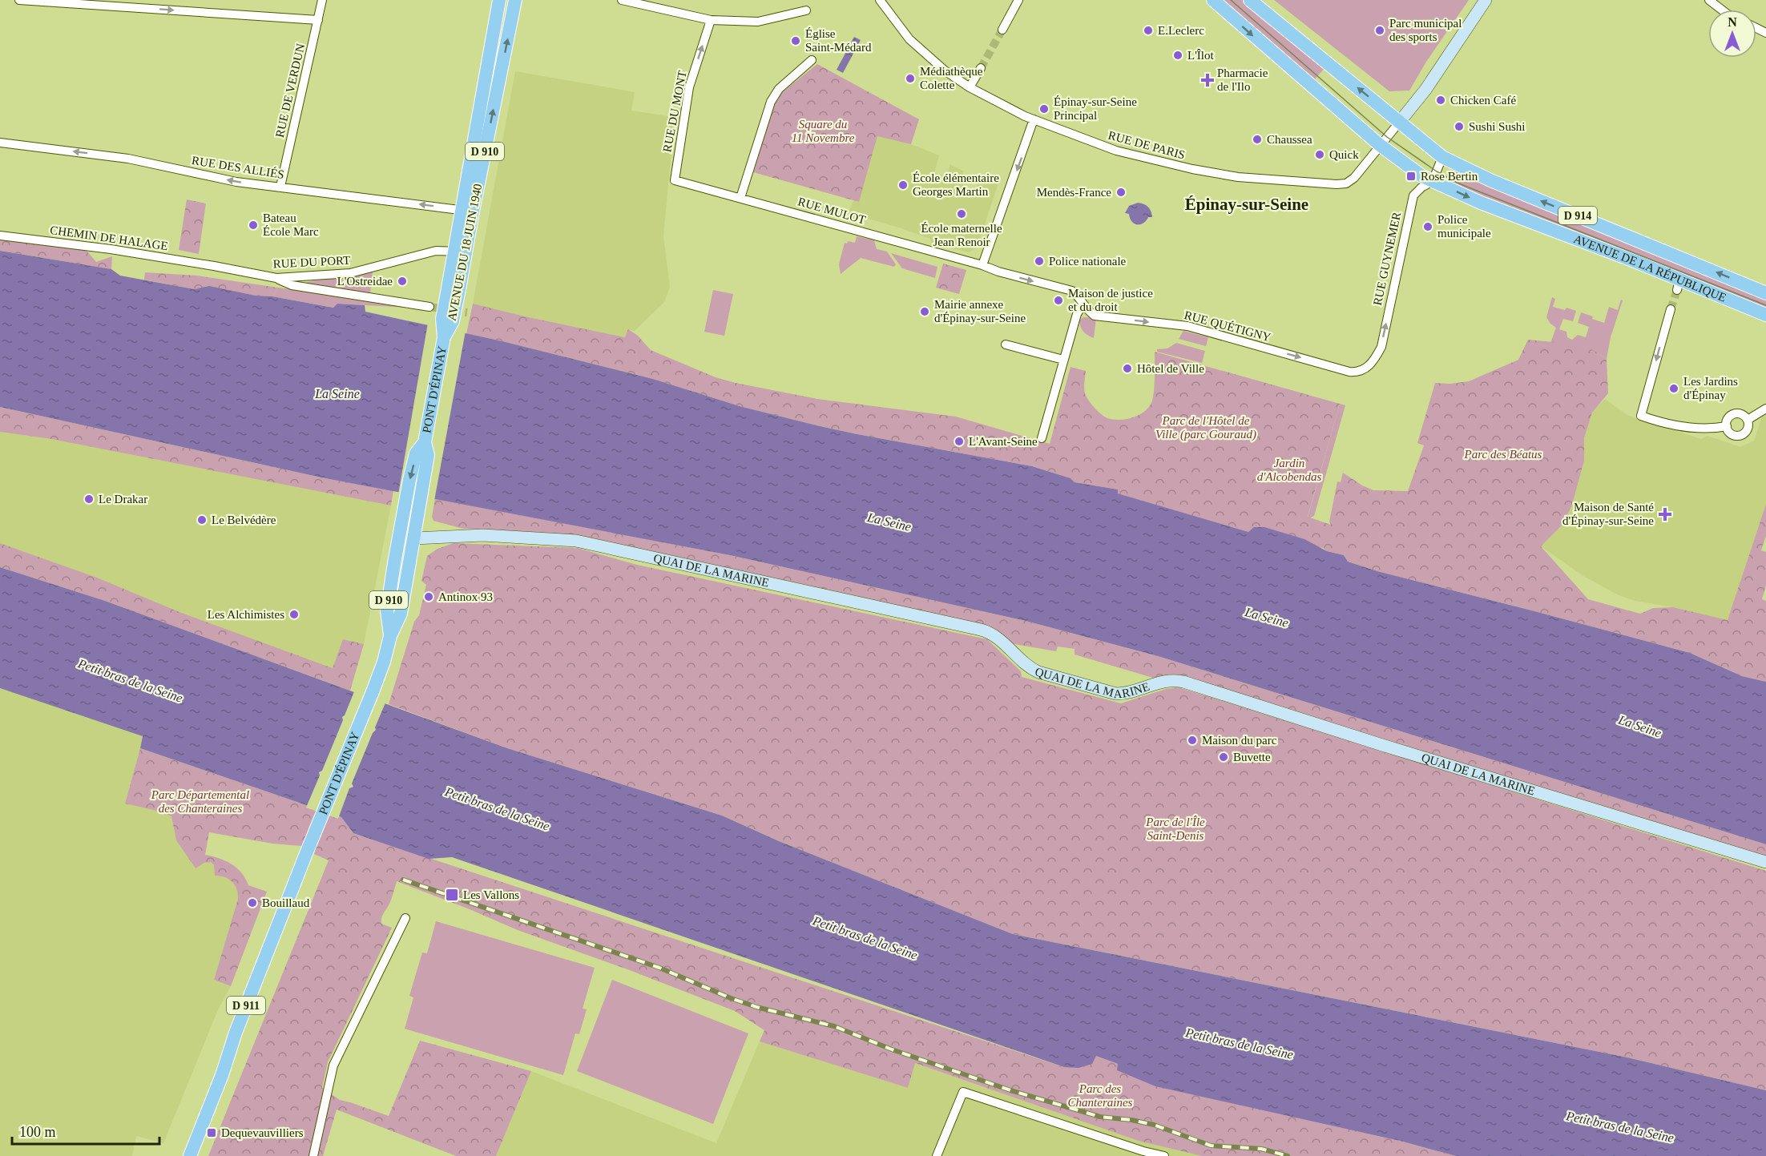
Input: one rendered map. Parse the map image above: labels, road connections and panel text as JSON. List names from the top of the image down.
{
  "streets": {
    "main road": [
      "D 910",
      "D 914",
      "AVENUE DU 18 JUIN 1940",
      "AVENUE DE LA RÉPUBLIQUE",
      "PONT D'ÉPINAY",
      "D 911"
    ],
    "street": [
      "RUE DE VERDUN",
      "RUE DU MONT",
      "RUE DE PARIS",
      "RUE DES ALLIÉS",
      "RUE MULOT",
      "CHEMIN DE HALAGE",
      "RUE GUYNEMER",
      "RUE DU PORT",
      "RUE QUÉTIGNY",
      "QUAI DE LA MARINE"
    ]
  },
  "crossings": [
    ["RUE DE VERDUN", "RUE DES ALLIÉS"],
    ["RUE DU MONT", "RUE MULOT"],
    ["RUE DE PARIS", "D 914"],
    ["RUE DE PARIS", "AVENUE DE LA RÉPUBLIQUE"],
    ["D 910", "PONT D'ÉPINAY"],
    ["D 910", "QUAI DE LA MARINE"],
    ["RUE DES ALLIÉS", "AVENUE DU 18 JUIN 1940"],
    ["RUE MULOT", "RUE QUÉTIGNY"],
    ["D 914", "AVENUE DE LA RÉPUBLIQUE"],
    ["CHEMIN DE HALAGE", "RUE DU PORT"],
    ["AVENUE DU 18 JUIN 1940", "RUE DU PORT"],
    ["AVENUE DU 18 JUIN 1940", "PONT D'ÉPINAY"],
    ["RUE GUYNEMER", "AVENUE DE LA RÉPUBLIQUE"],
    ["RUE GUYNEMER", "RUE QUÉTIGNY"],
    ["PONT D'ÉPINAY", "QUAI DE LA MARINE"]
  ],
  "one_way": ["RUE DES ALLIÉS", "RUE GUYNEMER", "RUE QUÉTIGNY"],
  "districts": ["Épinay-sur-Seine"],
  "water": ["La Seine", "Petit bras de la Seine"],
  "parks": [
    "Square du 11 Novembre",
    "Parc de l'Hôtel de Ville (parc Gouraud)",
    "Parc des Béatus",
    "Jardin d'Alcobendas",
    "Parc Départemental des Chanteraines",
    "Parc de l'Île Saint-Denis",
    "Parc des Chanteraines"
  ],
  "places": {
    "other": [
      "E.Leclerc",
      "Parc municipal des sports",
      "Église Saint-Médard",
      "L'Îlot",
      "Médiathèque Colette",
      "Chicken Café",
      "Épinay-sur-Seine Principal",
      "Sushi Sushi",
      "Chaussea",
      "Quick",
      "École élémentaire Georges Martin",
      "Mendès-France",
      "École maternelle Jean Renoir",
      "Bateau École Marc",
      "Police municipale",
      "Police nationale",
      "L'Ostreidae",
      "Maison de justice et du droit",
      "Mairie annexe d'Épinay-sur-Seine",
      "Hôtel de Ville",
      "Les Jardins d'Épinay",
      "L'Avant-Seine",
      "Le Drakar",
      "Le Belvédère",
      "Antinox 93",
      "Les Alchimistes",
      "Maison du parc",
      "Buvette",
      "Bouillaud"
    ],
    "health": ["Pharmacie de l'Ilo", "Maison de Santé d'Épinay-sur-Seine"],
    "transit": ["Rose Bertin", "Les Vallons", "Dequevauvilliers"]
  },
  "scale_bar": "100 m",
  "north": "top"
}
